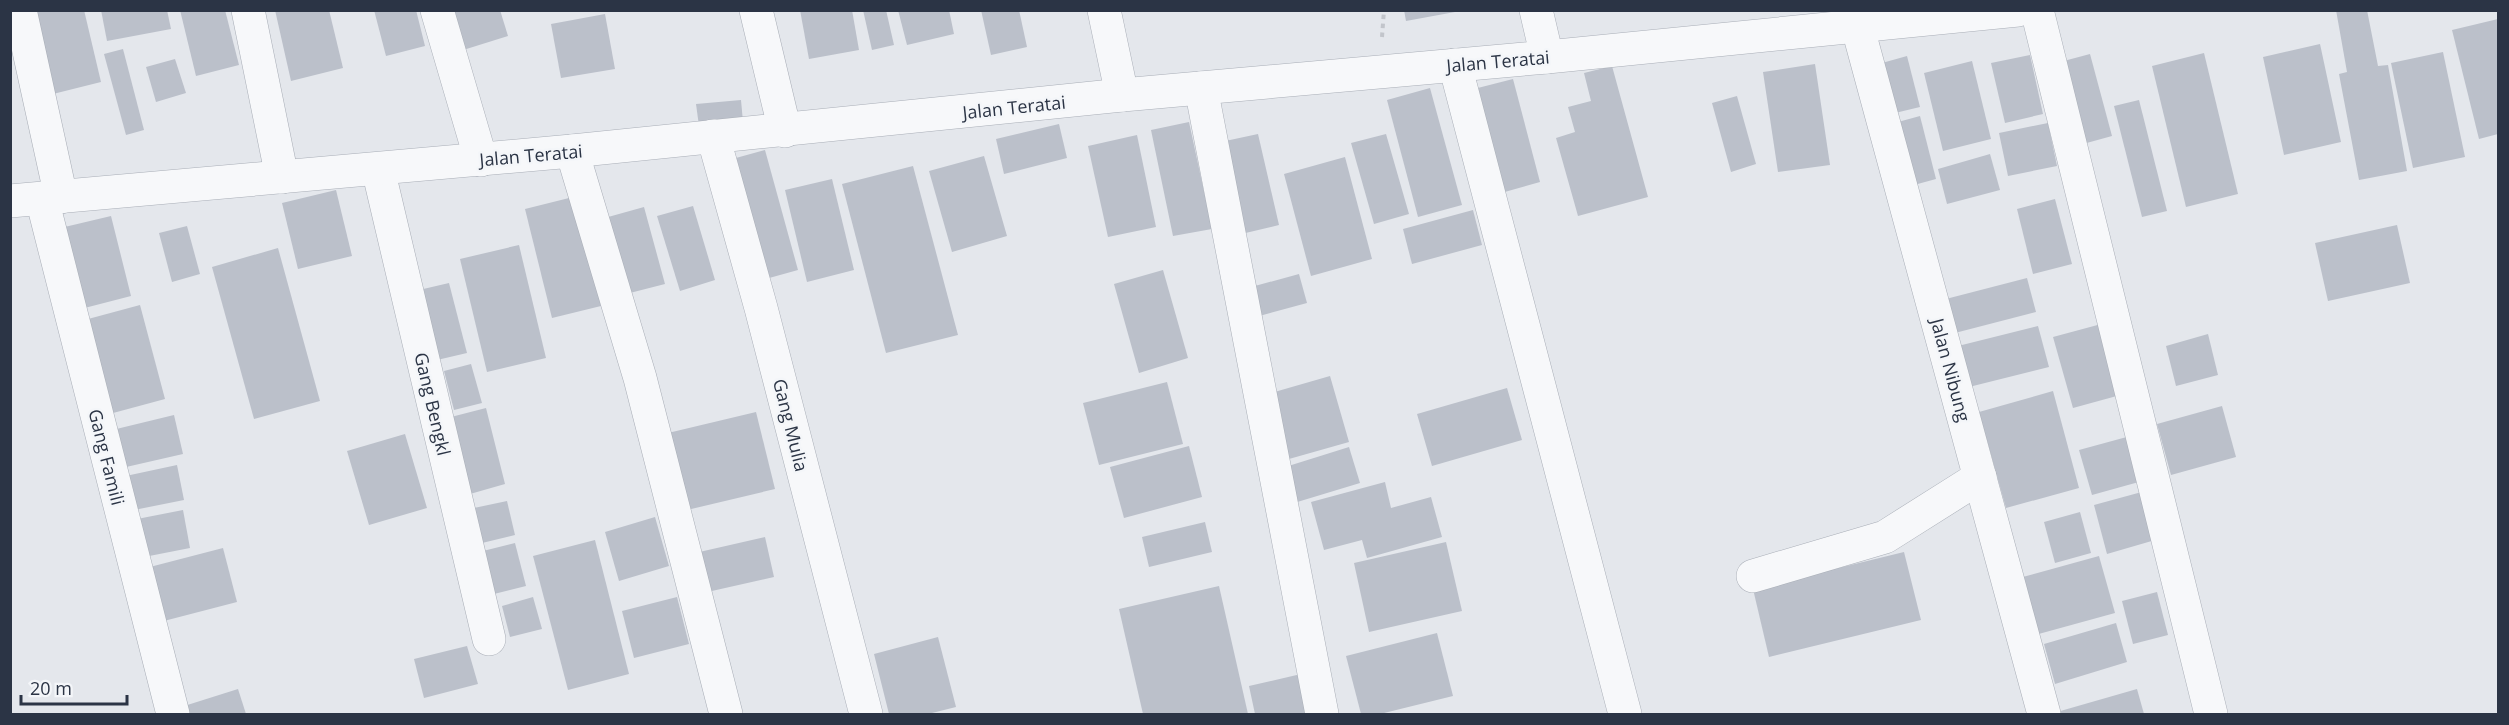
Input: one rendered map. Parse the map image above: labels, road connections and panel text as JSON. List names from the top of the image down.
{
  "streets": {
    "street": [
      "Jalan Teratai",
      "Jalan Nibung",
      "Gang Bengkl",
      "Gang Mulia",
      "Gang Famili"
    ]
  },
  "crossings": [
    ["Jalan Teratai", "Jalan Nibung"],
    ["Jalan Teratai", "Gang Bengkl"],
    ["Jalan Teratai", "Gang Mulia"],
    ["Jalan Teratai", "Gang Famili"]
  ],
  "scale_bar": "20 m"
}
